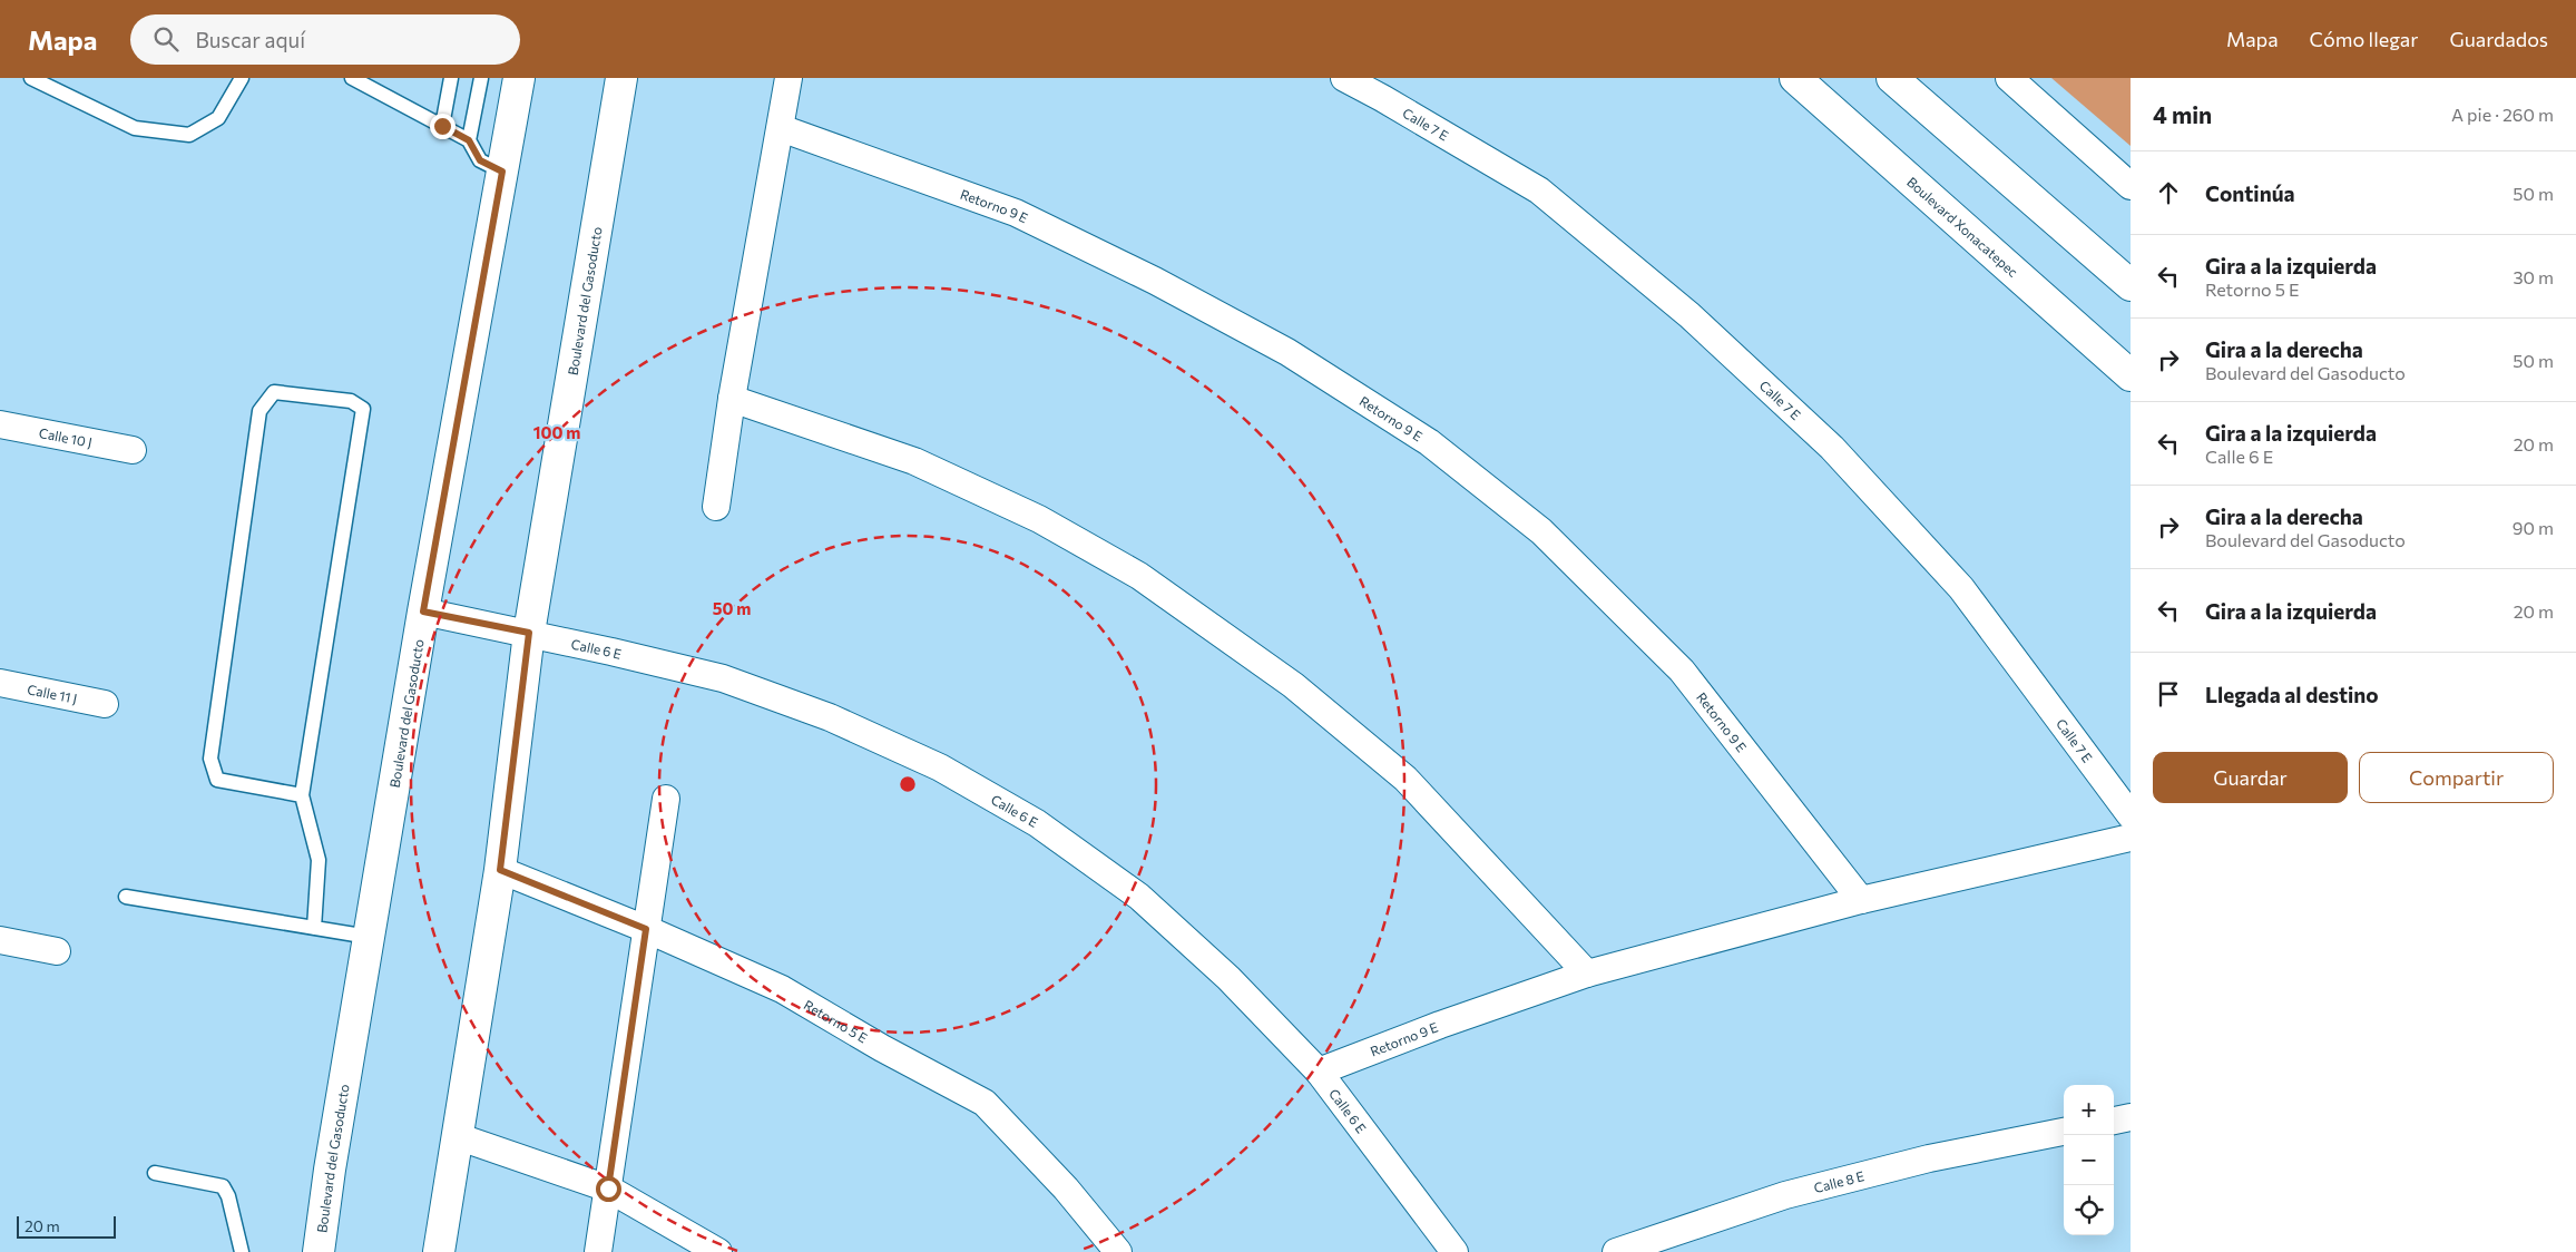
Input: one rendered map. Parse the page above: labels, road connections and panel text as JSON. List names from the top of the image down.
{
  "streets": {
    "street": [
      "Calle 7 E",
      "Retorno 9 E",
      "Boulevard Xonacatepec",
      "Boulevard del Gasoducto",
      "Calle 10 J",
      "Calle 6 E",
      "Calle 11 J",
      "Retorno 5 E",
      "Calle 8 E"
    ]
  },
  "crossings": [
    ["Retorno 9 E", "Calle 6 E"],
    ["Boulevard del Gasoducto", "Calle 6 E"],
    ["Boulevard del Gasoducto", "Retorno 5 E"]
  ],
  "scale_bar": "20 m",
  "page": {
    "header": "Mapa",
    "search": "Buscar aquí",
    "nav": ["Mapa", "Cómo llegar", "Guardados"],
    "heading": ["4 min", "A pie · 260 m"],
    "list": [
      ["Continúa", "50 m"],
      ["Gira a la izquierda", "Retorno 5 E", "30 m"],
      ["Gira a la derecha", "Boulevard del Gasoducto", "50 m"],
      ["Gira a la izquierda", "Calle 6 E", "20 m"],
      ["Gira a la derecha", "Boulevard del Gasoducto", "90 m"],
      ["Gira a la izquierda", "20 m"],
      "Llegada al destino"
    ],
    "buttons": ["Guardar", "Compartir"],
    "map_buttons": ["+", "−"],
    "scale": "20 m"
  },
  "rings": ["100 m", "50 m"]
}
